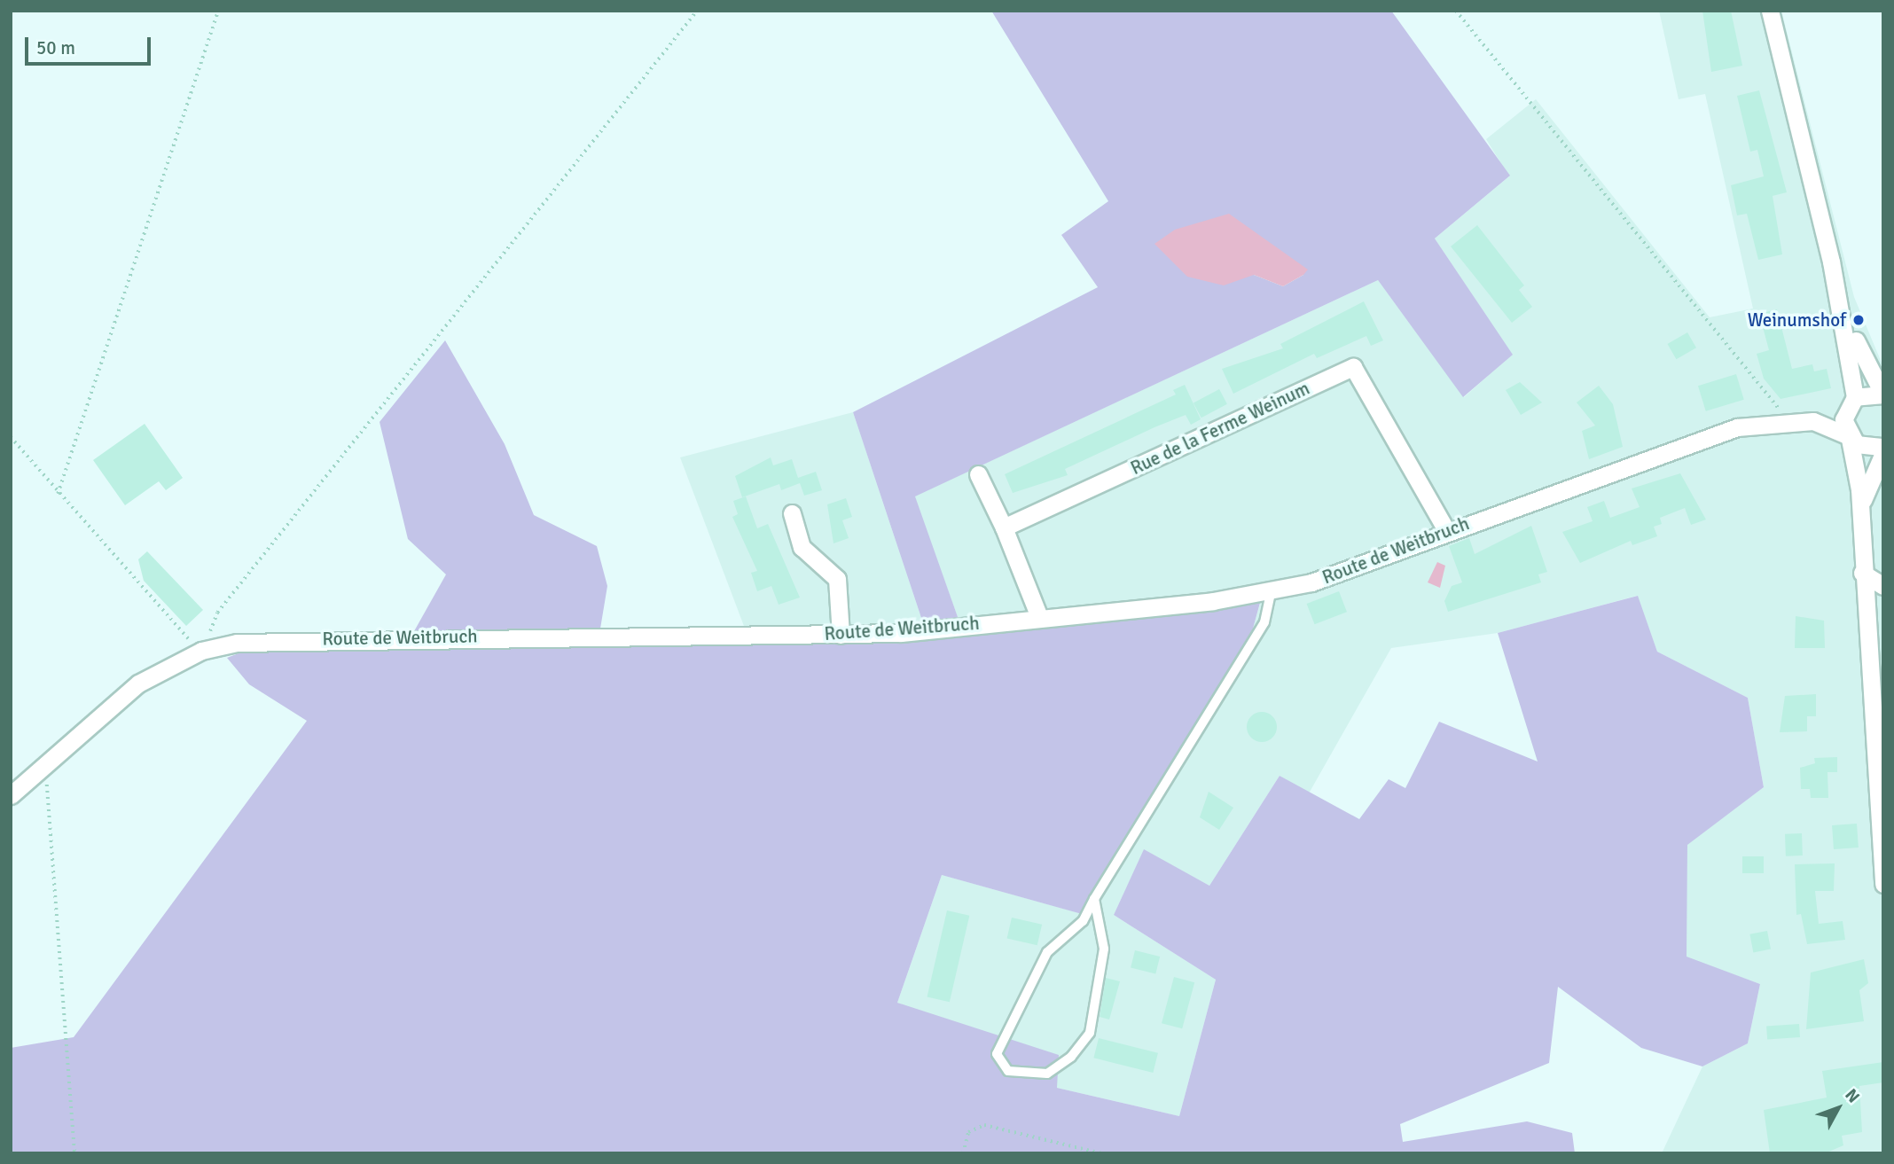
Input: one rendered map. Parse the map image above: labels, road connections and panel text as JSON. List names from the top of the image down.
{
  "streets": {
    "street": ["Rue de la Ferme Weinum", "Route de Weitbruch"]
  },
  "crossings": [
    ["Rue de la Ferme Weinum", "Route de Weitbruch"]
  ],
  "places": ["Weinumshof"],
  "scale_bar": "50 m",
  "north": "top right"
}
